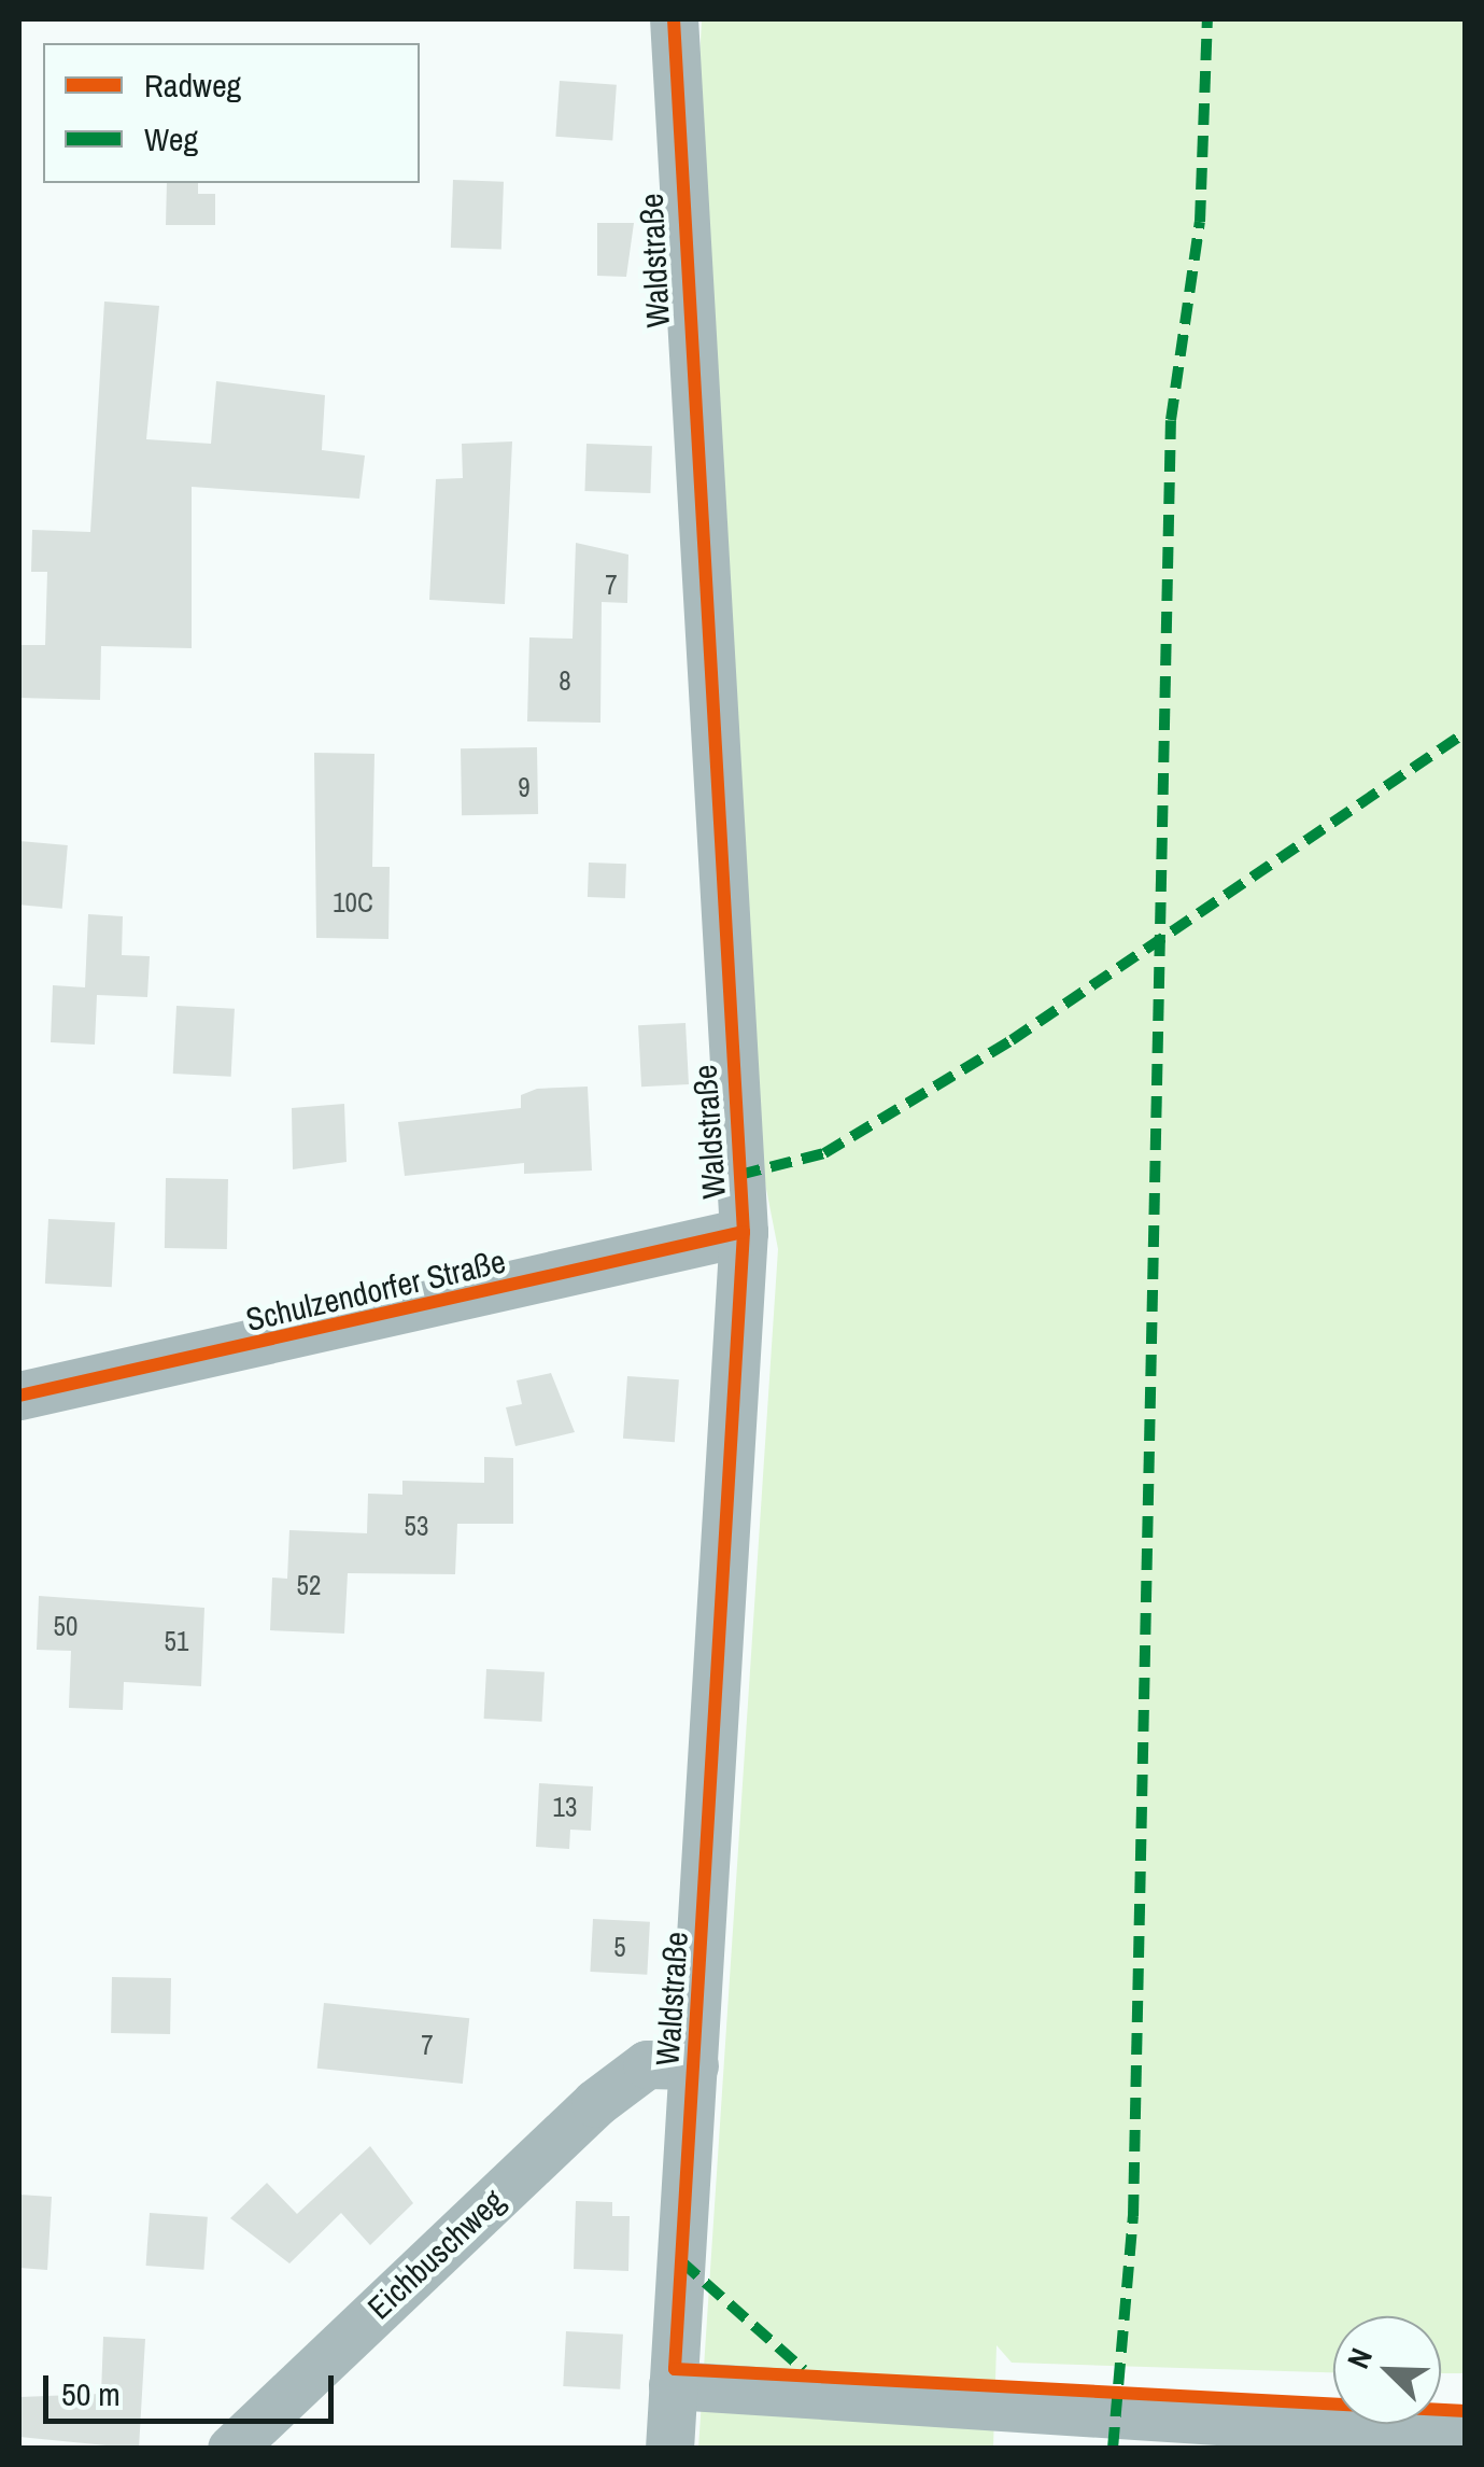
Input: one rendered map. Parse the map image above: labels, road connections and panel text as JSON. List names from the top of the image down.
{
  "streets": {
    "street": ["Waldstraße", "Schulzendorfer Straße", "Eichbuschweg"]
  },
  "crossings": [
    ["Waldstraße", "Schulzendorfer Straße"],
    ["Waldstraße", "Eichbuschweg"]
  ],
  "house_numbers": [
    "7",
    "8",
    "9",
    "10C",
    "53",
    "52",
    "50",
    "51",
    "13",
    "5",
    "7"
  ],
  "legend": ["Radweg", "Weg"],
  "scale_bar": "50 m",
  "north": "top left"
}
